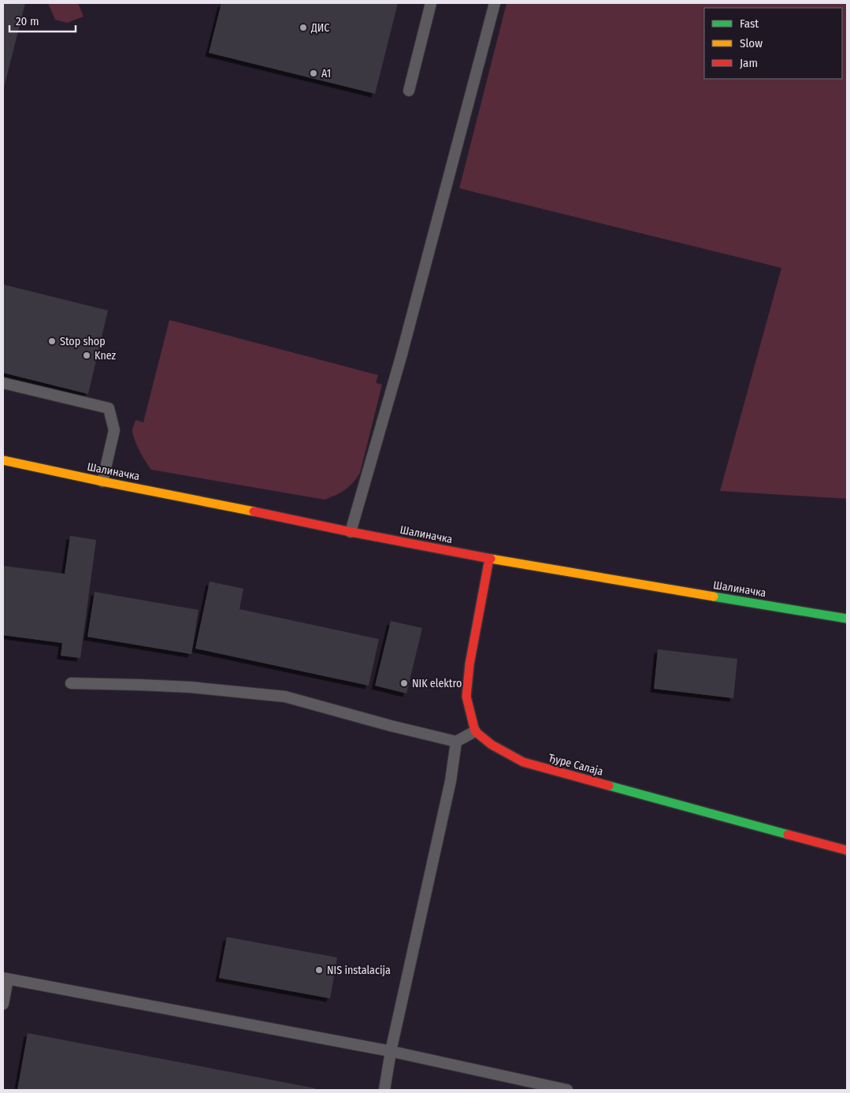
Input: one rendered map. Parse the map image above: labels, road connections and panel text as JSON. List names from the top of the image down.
{
  "streets": {
    "main road": ["Шалиначка", "Ђуре Салаја"]
  },
  "places": [
    "ДИС",
    "A1",
    "Stop shop",
    "Knez",
    "NIK elektro",
    "NIS instalacija"
  ],
  "legend": ["Fast", "Slow", "Jam"],
  "scale_bar": "20 m"
}
